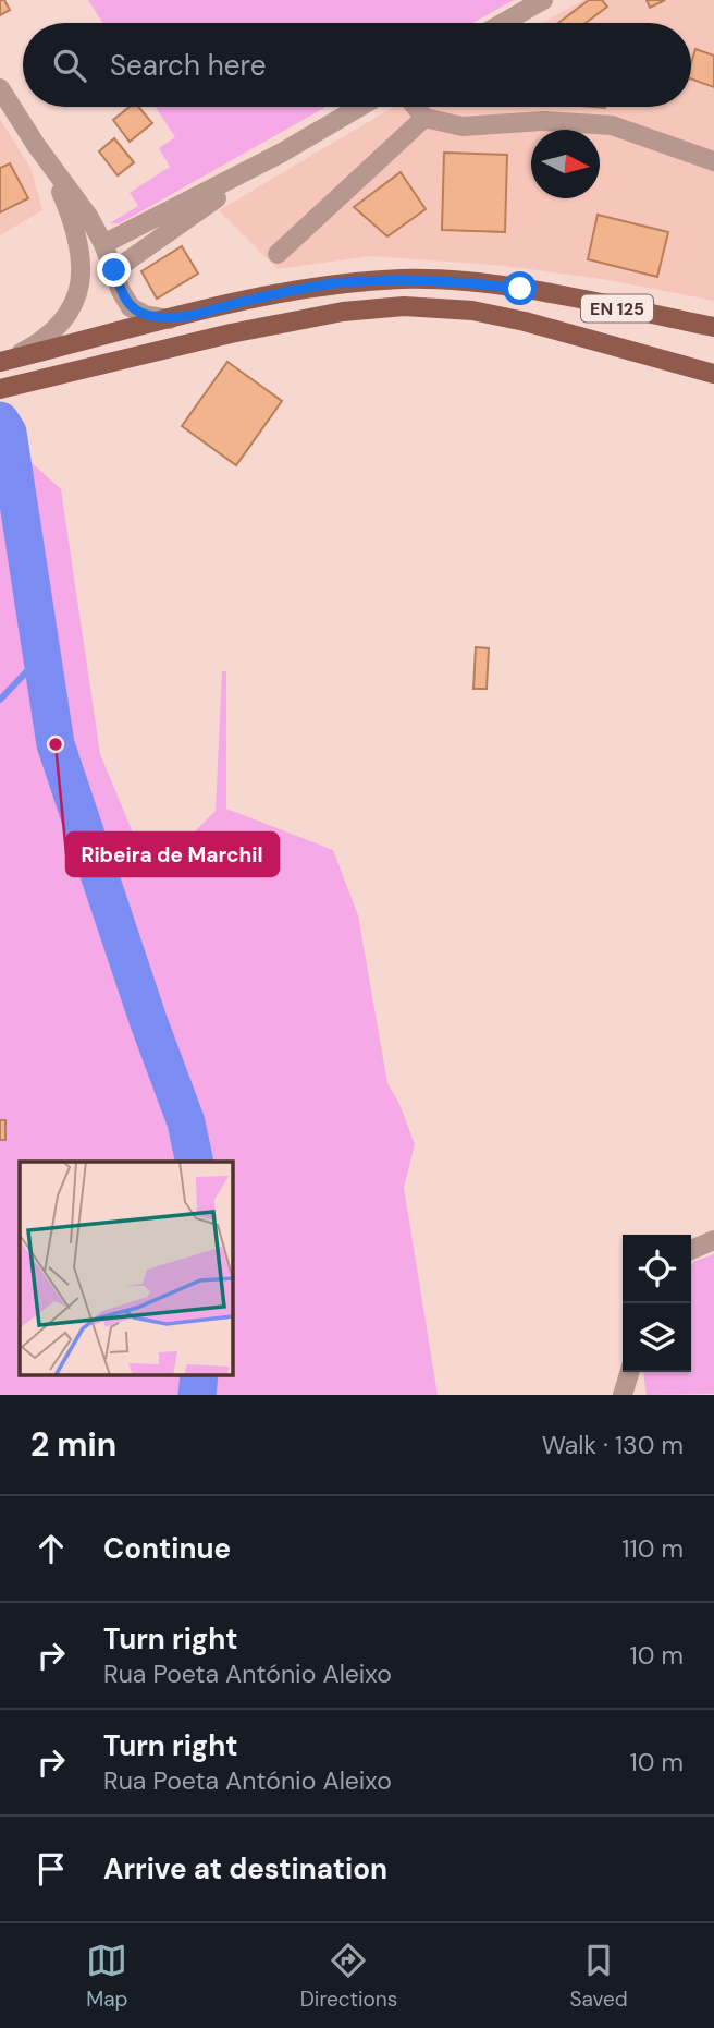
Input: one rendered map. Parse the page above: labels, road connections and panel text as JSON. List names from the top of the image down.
{
  "streets": {
    "main road": ["EN 125"]
  },
  "places": ["Ribeira de Marchil"],
  "north": "right",
  "page": {
    "search": "Search here",
    "heading": ["2 min", "Walk · 130 m"],
    "list": [
      ["Continue", "110 m"],
      ["Turn right", "Rua Poeta António Aleixo", "10 m"],
      ["Turn right", "Rua Poeta António Aleixo", "10 m"],
      "Arrive at destination"
    ],
    "nav": ["Map", "Directions", "Saved"]
  }
}
